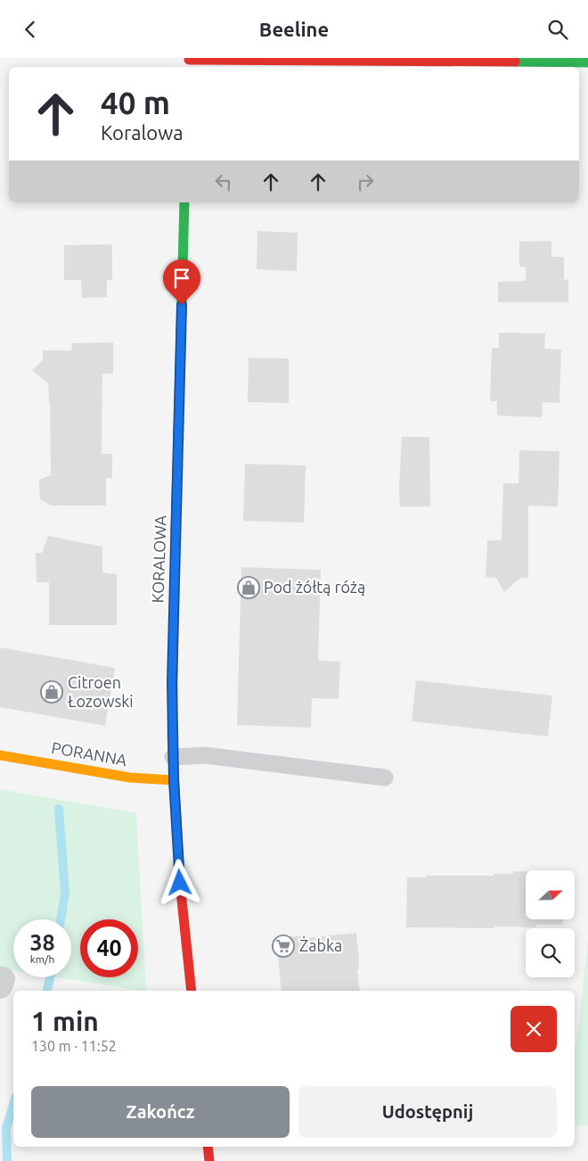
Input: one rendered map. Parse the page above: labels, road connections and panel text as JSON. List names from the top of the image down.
{
  "streets": {
    "street": ["KORALOWA", "PORANNA"]
  },
  "crossings": [
    ["KORALOWA", "PORANNA"]
  ],
  "places": {
    "shop": ["Pod żółtą różą", "Citroen Łozowski"],
    "supermarket": ["Żabka"]
  },
  "north": "right",
  "page": {
    "header": "Beeline",
    "turn": ["40 m", "Koralowa"],
    "speed": "38 km/h",
    "limit": "40",
    "heading": ["1 min", "130 m · 11:52"],
    "buttons": ["Zakończ", "Udostępnij"]
  }
}
